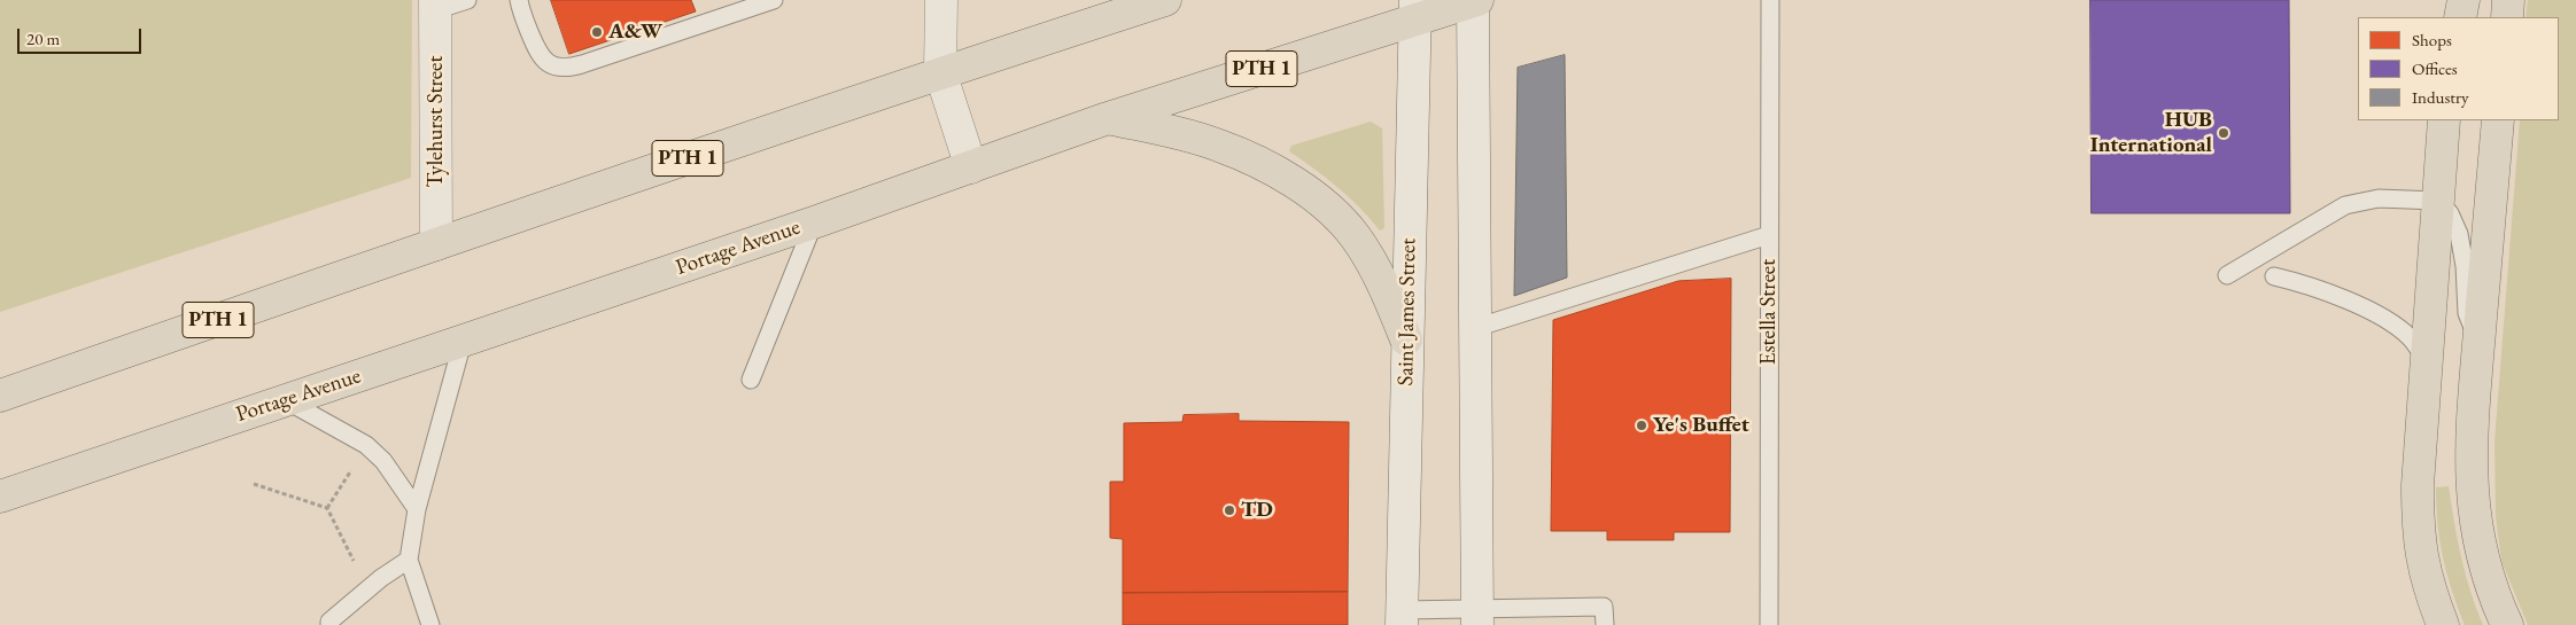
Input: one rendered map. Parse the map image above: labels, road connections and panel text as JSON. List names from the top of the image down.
{
  "streets": {
    "highway": ["PTH 1", "Portage Avenue"],
    "main road": ["Tylehurst Street", "Saint James Street"],
    "lane": ["Estella Street"]
  },
  "crossings": [
    ["PTH 1", "Tylehurst Street"],
    ["Portage Avenue", "Saint James Street"]
  ],
  "places": [
    "A&W",
    "HUB International",
    "Ye's Buffet",
    "TD"
  ],
  "legend": ["Shops", "Offices", "Industry"],
  "scale_bar": "20 m"
}
